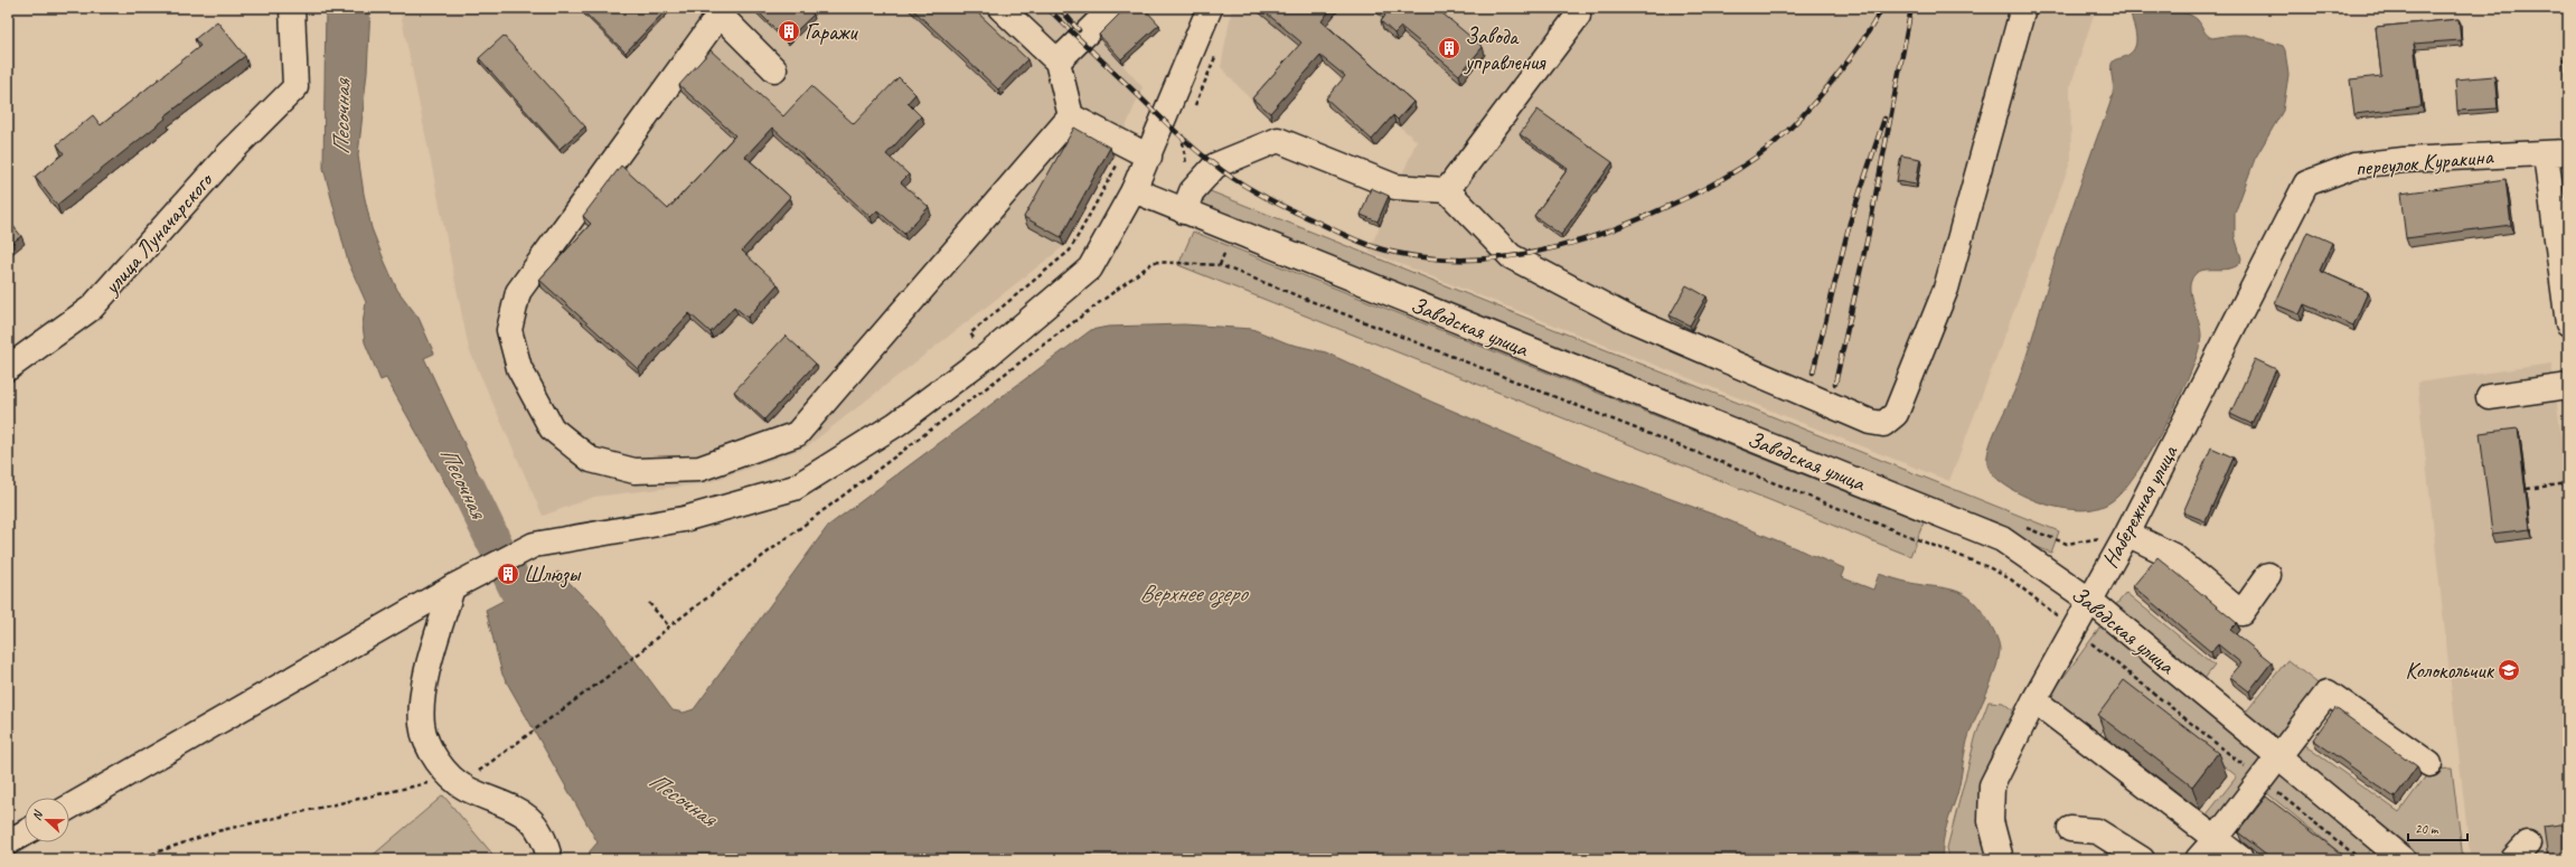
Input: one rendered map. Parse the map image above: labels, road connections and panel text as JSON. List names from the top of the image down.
{
  "streets": {
    "main road": [
      "переулок Куракина",
      "улица Луначарского",
      "Заводская улица",
      "Набережная улица"
    ]
  },
  "crossings": [
    ["переулок Куракина", "Набережная улица"],
    ["Заводская улица", "Набережная улица"]
  ],
  "water": ["Песочная", "Верхнее озеро"],
  "places": {
    "building": ["Гаражи", "Завода управления", "Шлюзы"],
    "school or university": ["Колокольчик"]
  },
  "scale_bar": "20 m",
  "north": "left"
}
